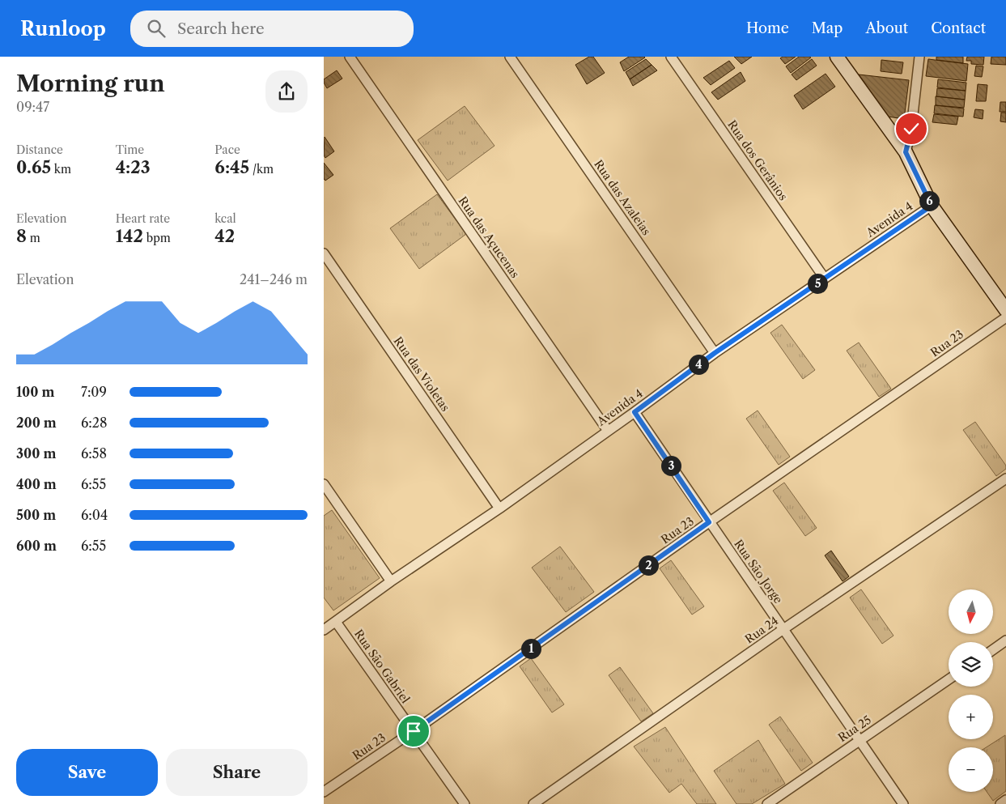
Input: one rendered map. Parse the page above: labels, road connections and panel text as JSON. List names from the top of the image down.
{
  "streets": {
    "street": [
      "Rua dos Gerânios",
      "Rua das Azaleias",
      "Avenida 4",
      "Rua das Açucenas",
      "Rua 23",
      "Rua das Violetas",
      "Rua São Jorge",
      "Rua 24",
      "Rua São Gabriel",
      "Rua 25"
    ]
  },
  "crossings": [
    ["Rua dos Gerânios", "Avenida 4"],
    ["Rua das Azaleias", "Avenida 4"],
    ["Avenida 4", "Rua das Açucenas"],
    ["Avenida 4", "Rua das Violetas"],
    ["Avenida 4", "Rua São Jorge"],
    ["Avenida 4", "Rua São Gabriel"],
    ["Rua 23", "Rua São Jorge"],
    ["Rua 23", "Rua São Gabriel"],
    ["Rua São Jorge", "Rua 24"],
    ["Rua São Jorge", "Rua 25"]
  ],
  "north": "bottom",
  "page": {
    "header": "Runloop",
    "search": "Search here",
    "nav": [
      "Home",
      "Map",
      "About",
      "Contact"
    ],
    "heading": ["Morning run", "09:47"],
    "stats": [
      ["Distance", "0.65 km"],
      ["Time", "4:23"],
      ["Pace", "6:45 /km"],
      ["Elevation", "8 m"],
      ["Heart rate", "142 bpm"],
      ["kcal", "42"]
    ],
    "pins": [
      "6",
      "5",
      "4",
      "3",
      "2",
      "1"
    ],
    "chart": ["Elevation", "241–246 m"],
    "list": [
      {
        "name": "100 m",
        "note": "7:09"
      },
      {
        "name": "200 m",
        "note": "6:28"
      },
      {
        "name": "300 m",
        "note": "6:58"
      },
      {
        "name": "400 m",
        "note": "6:55"
      },
      {
        "name": "500 m",
        "note": "6:04"
      },
      {
        "name": "600 m",
        "note": "6:55"
      }
    ],
    "map_buttons": ["+", "−"],
    "buttons": ["Save", "Share"]
  }
}
